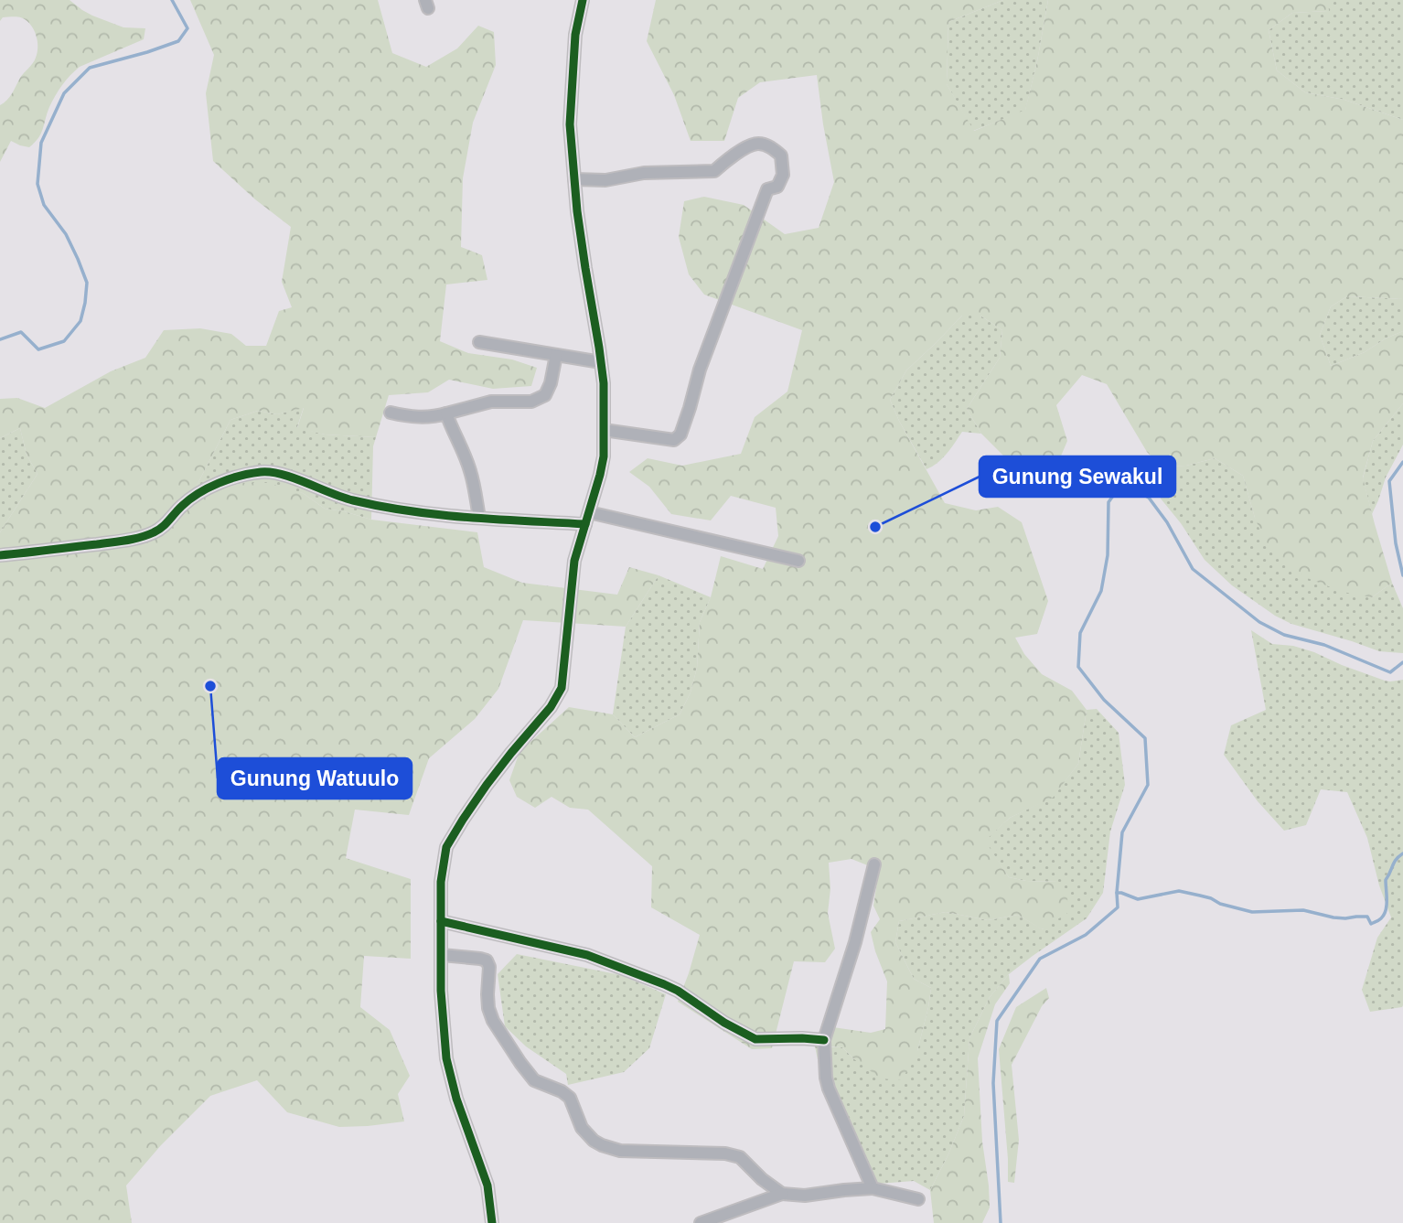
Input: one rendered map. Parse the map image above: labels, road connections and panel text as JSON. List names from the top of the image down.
{
  "places": ["Gunung Sewakul", "Gunung Watuulo"]
}
